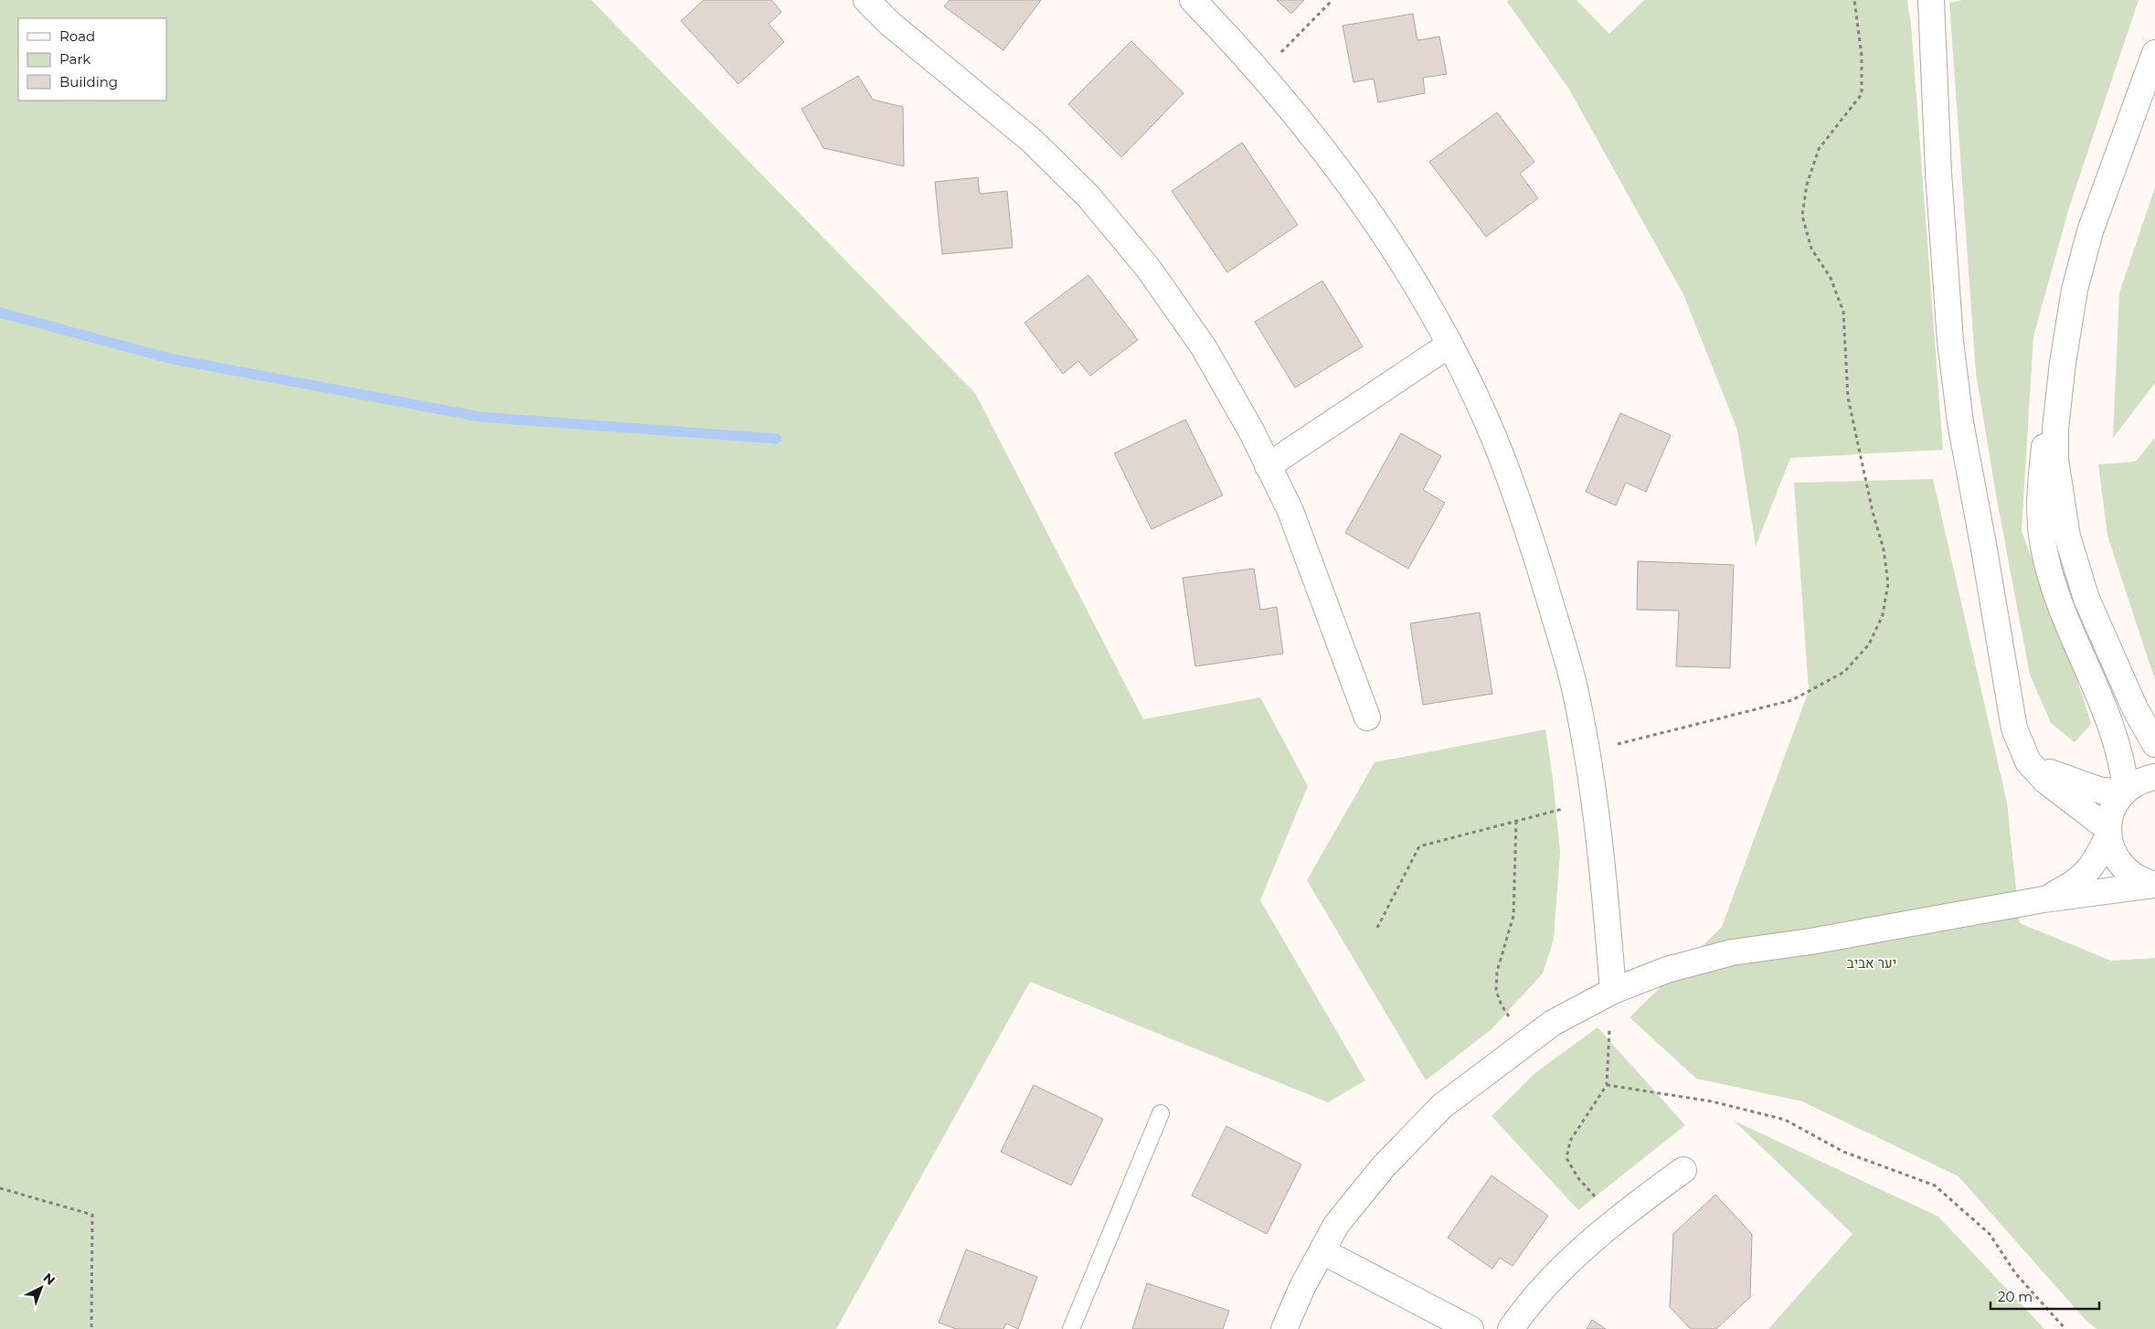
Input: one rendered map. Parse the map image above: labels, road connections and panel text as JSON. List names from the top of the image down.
{
  "parks": ["יער אביב"],
  "legend": ["Road", "Park", "Building"],
  "scale_bar": "20 m",
  "north": "top right"
}
